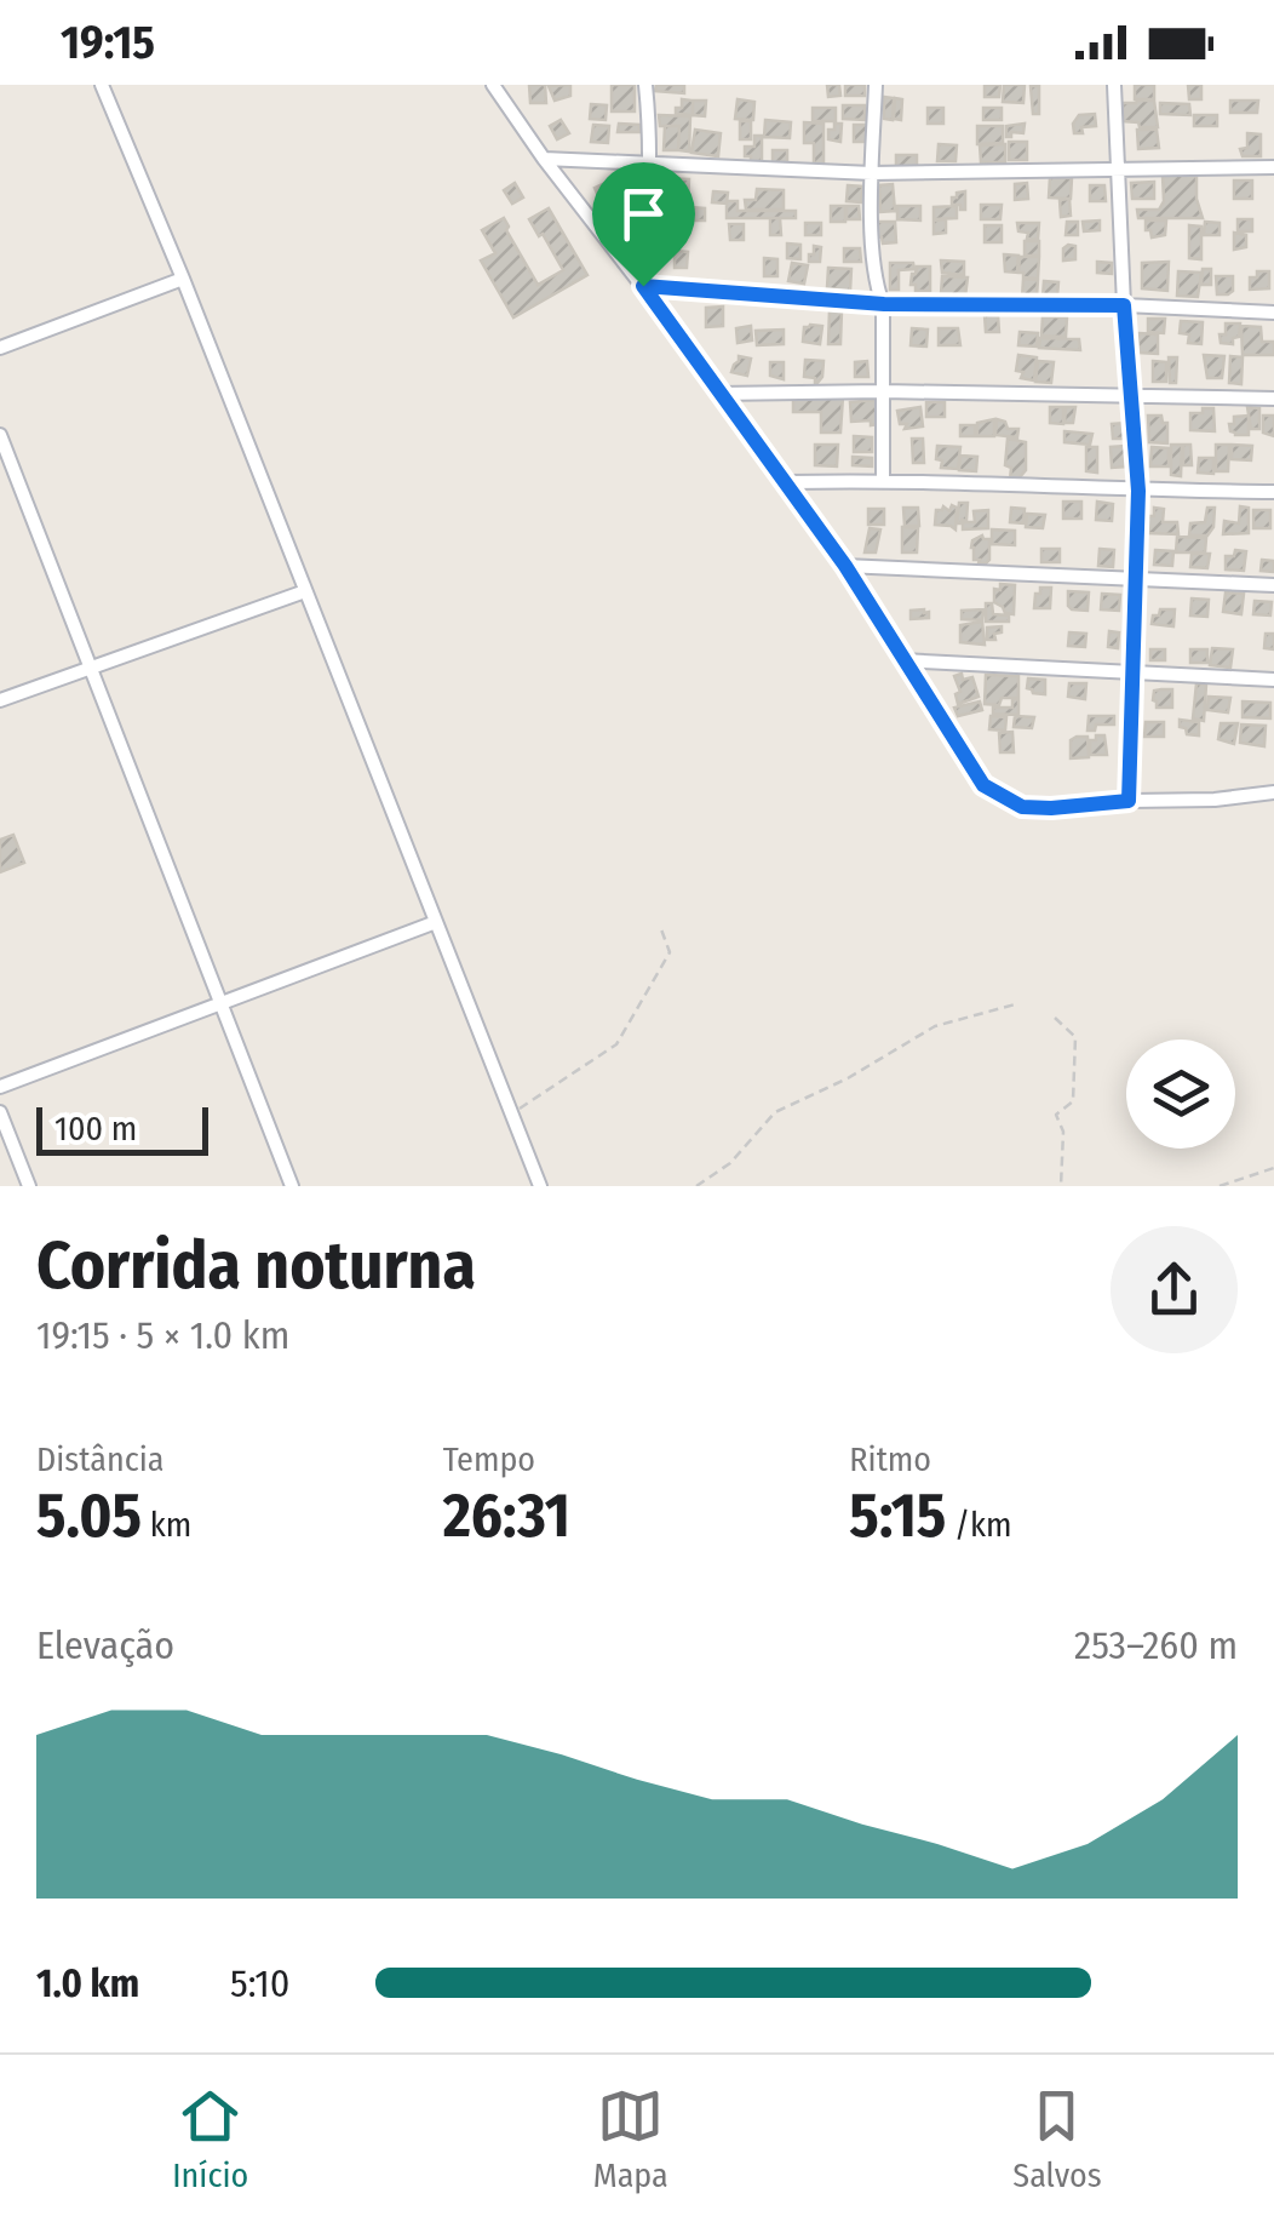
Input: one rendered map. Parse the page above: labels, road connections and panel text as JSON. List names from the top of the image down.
{
  "scale_bar": "100 m",
  "page": {
    "status": "19:15",
    "scale": "100 m",
    "heading": ["Corrida noturna", "19:15 · 5 × 1.0 km"],
    "stats": [
      ["Distância", "5.05 km"],
      ["Tempo", "26:31"],
      ["Ritmo", "5:15 /km"]
    ],
    "chart": ["Elevação", "253–260 m"],
    "list": [
      {
        "name": "1.0 km",
        "note": "5:10"
      }
    ],
    "tabs": ["Início", "Mapa", "Salvos"]
  }
}
